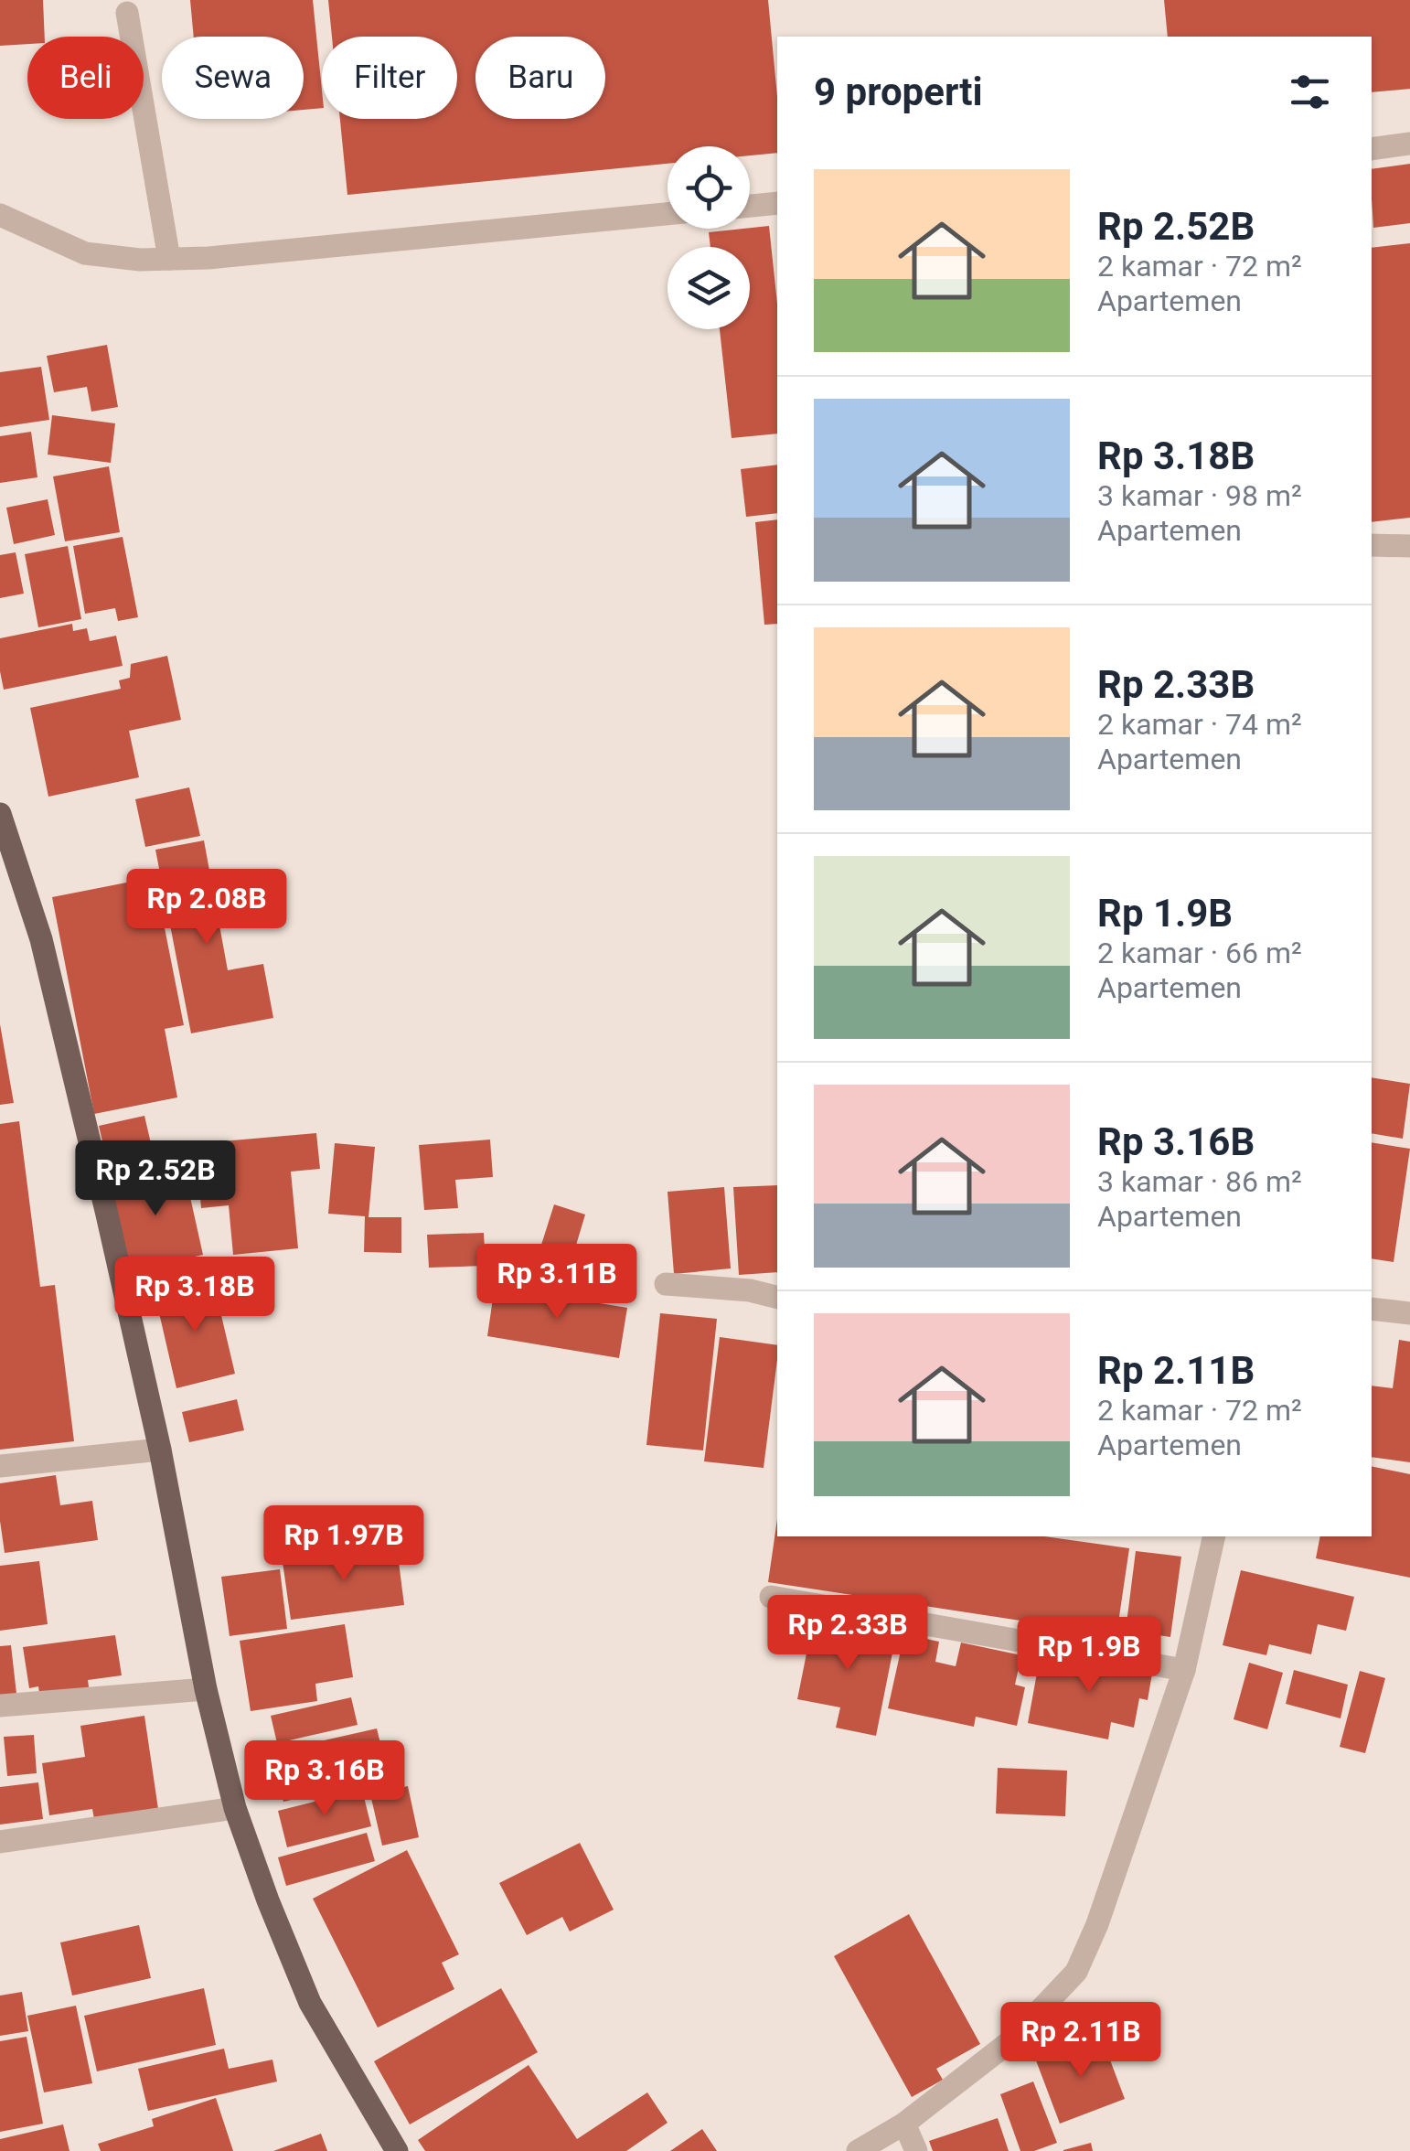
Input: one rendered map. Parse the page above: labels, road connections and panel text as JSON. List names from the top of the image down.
{
  "page": {
    "chip": [
      "Beli",
      "Sewa",
      "Filter",
      "Baru"
    ],
    "heading": "9 properti",
    "list": [
      {
        "name": "Rp 2.52B",
        "note": "2 kamar · 72 m² · Apartemen"
      },
      {
        "name": "Rp 3.18B",
        "note": "3 kamar · 98 m² · Apartemen"
      },
      {
        "name": "Rp 2.33B",
        "note": "2 kamar · 74 m² · Apartemen"
      },
      {
        "name": "Rp 1.9B",
        "note": "2 kamar · 66 m² · Apartemen"
      },
      {
        "name": "Rp 3.16B",
        "note": "3 kamar · 86 m² · Apartemen"
      },
      {
        "name": "Rp 2.11B",
        "note": "2 kamar · 72 m² · Apartemen"
      }
    ],
    "price": [
      "Rp 2.08B",
      "Rp 2.52B",
      "Rp 3.11B",
      "Rp 3.18B",
      "Rp 1.97B",
      "Rp 2.33B",
      "Rp 1.9B",
      "Rp 3.16B",
      "Rp 2.11B"
    ]
  }
}
